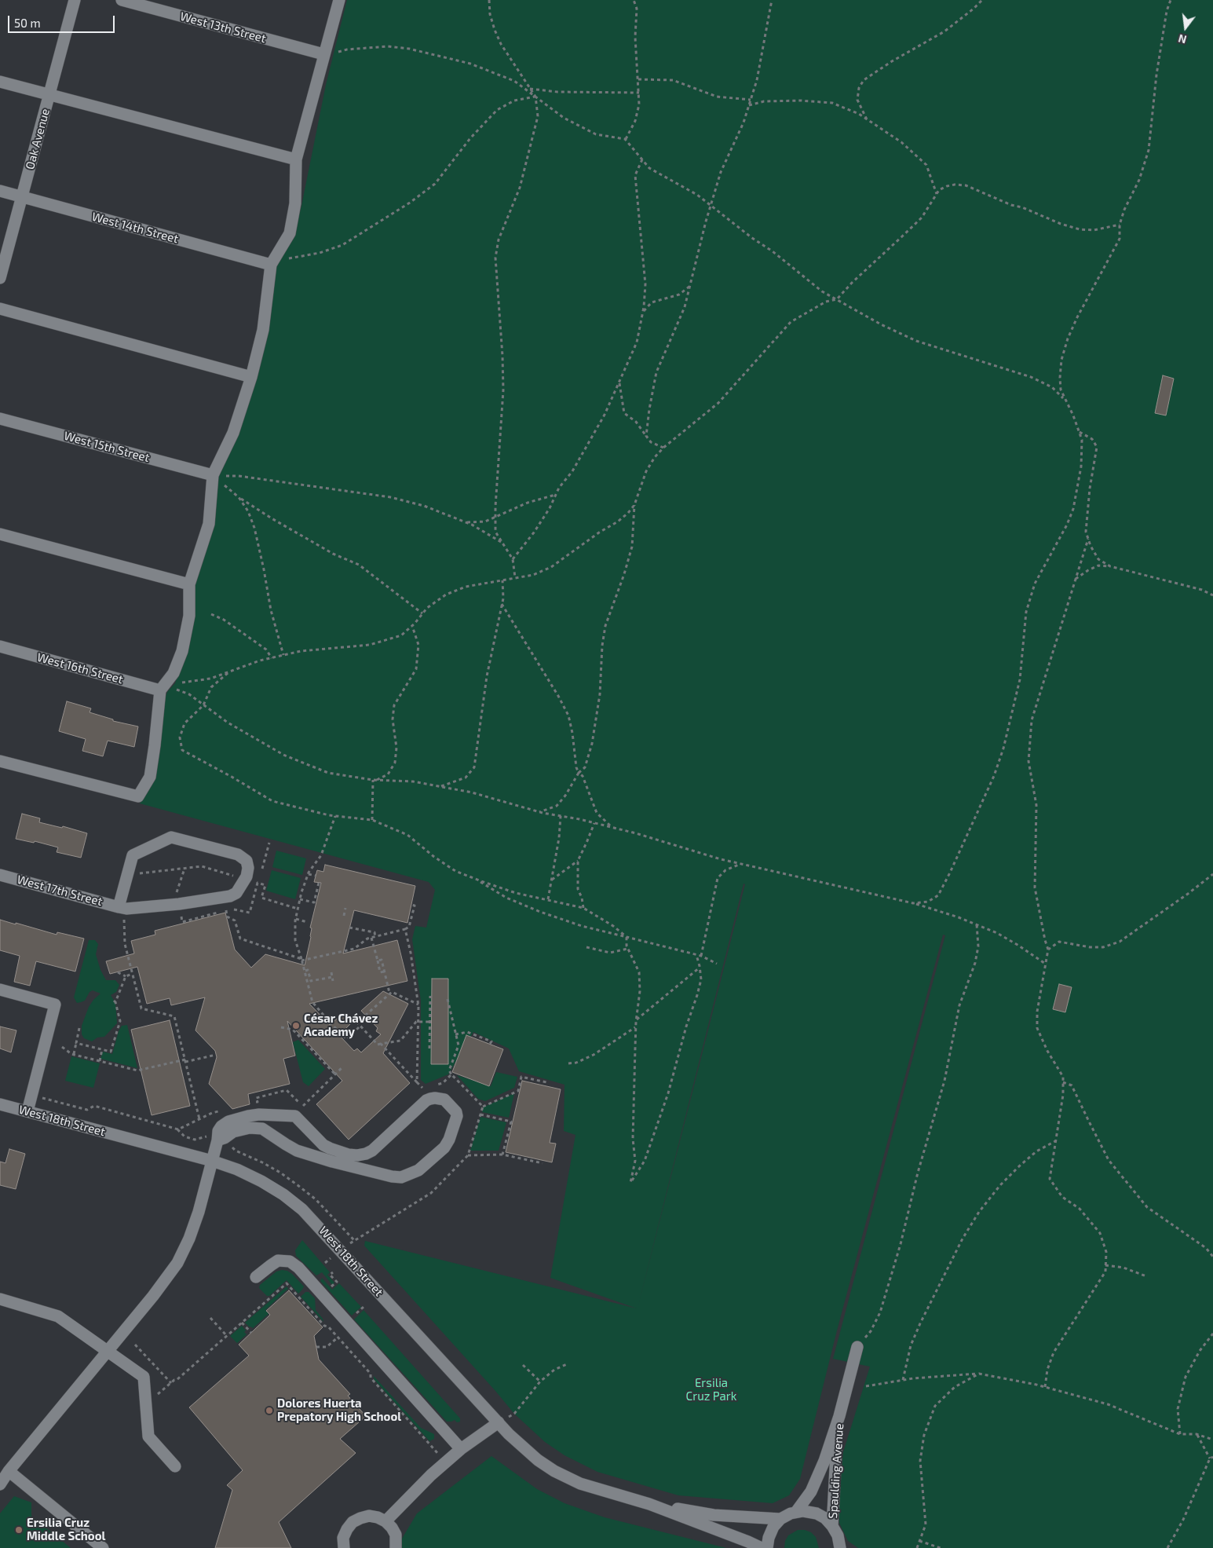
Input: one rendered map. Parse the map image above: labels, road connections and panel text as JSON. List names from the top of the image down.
{
  "streets": {
    "street": [
      "West 13th Street",
      "Oak Avenue",
      "West 14th Street",
      "West 15th Street",
      "West 16th Street",
      "West 17th Street",
      "West 18th Street",
      "Spaulding Avenue"
    ]
  },
  "crossings": [
    ["Oak Avenue", "West 14th Street"]
  ],
  "parks": ["Ersilia Cruz Park"],
  "places": ["César Chávez Academy", "Dolores Huerta Prepatory High School", "Ersilia Cruz Middle School"],
  "scale_bar": "50 m",
  "north": "bottom"
}
